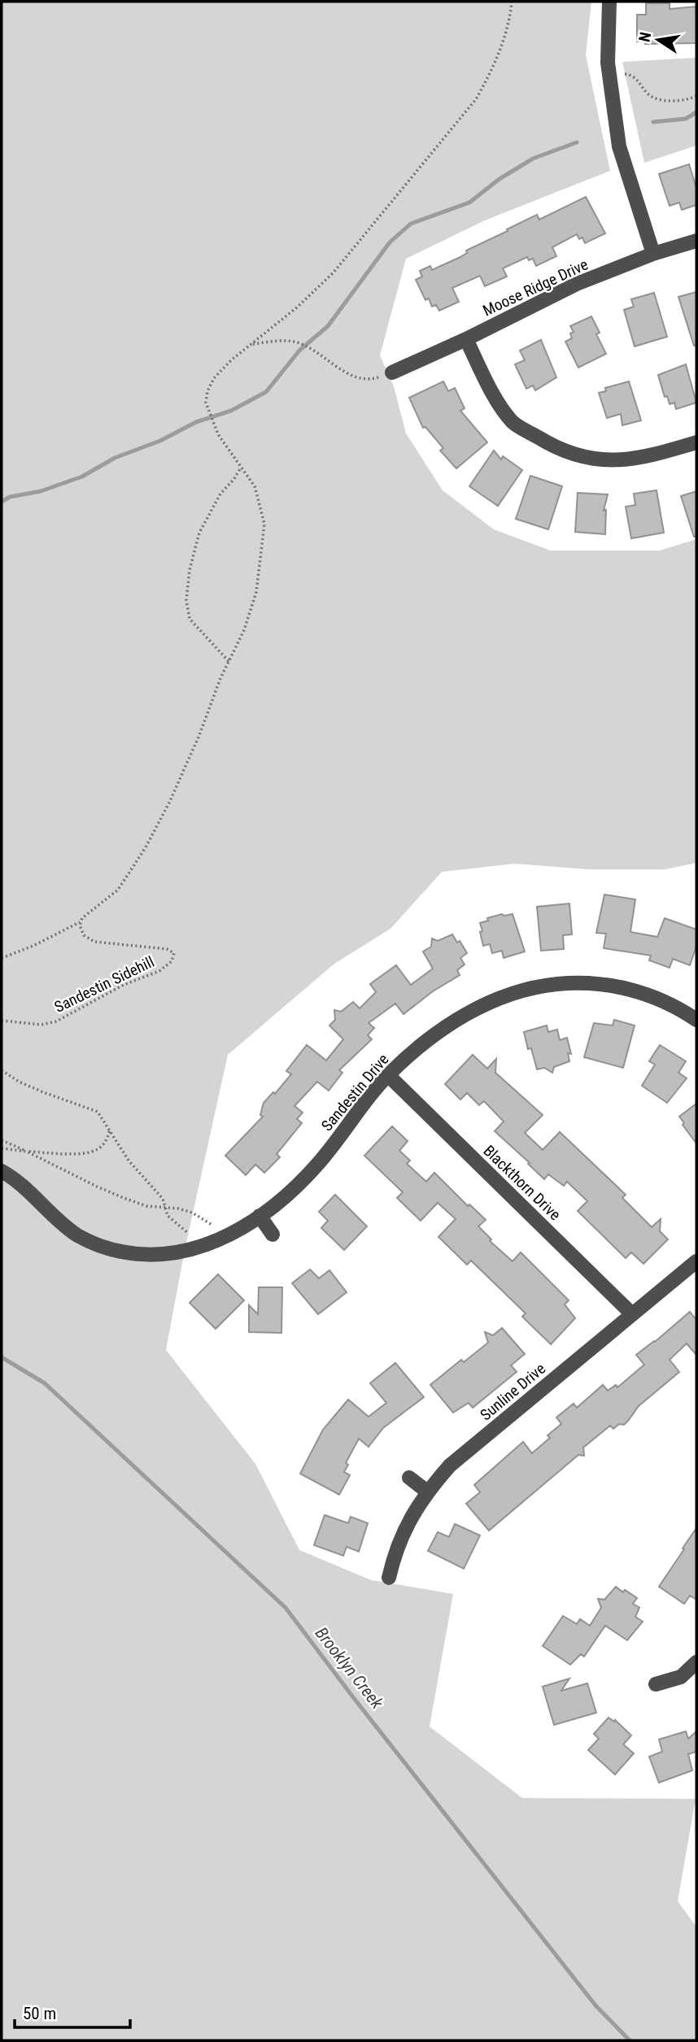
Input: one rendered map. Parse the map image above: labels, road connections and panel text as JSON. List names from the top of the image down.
{
  "streets": {
    "street": [
      "Moose Ridge Drive",
      "Sandestin Drive",
      "Blackthorn Drive",
      "Sunline Drive"
    ],
    "path": ["Sandestin Sidehill"]
  },
  "crossings": [
    ["Sandestin Drive", "Blackthorn Drive"],
    ["Blackthorn Drive", "Sunline Drive"]
  ],
  "water": ["Brooklyn Creek"],
  "scale_bar": "50 m",
  "north": "left"
}
